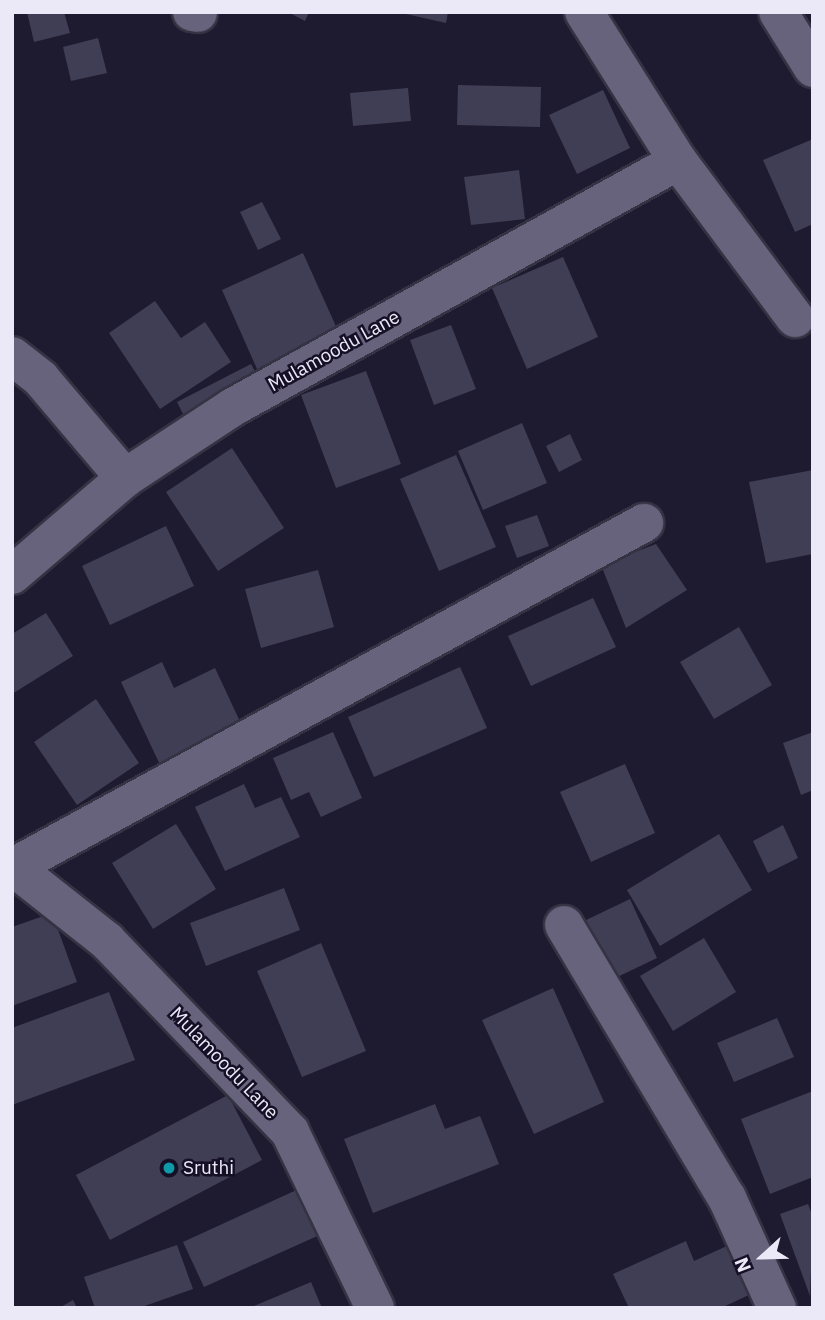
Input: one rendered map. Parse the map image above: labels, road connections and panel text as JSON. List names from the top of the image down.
{
  "streets": {
    "street": ["Mulamoodu Lane"]
  },
  "places": ["Sruthi"],
  "north": "left"
}
